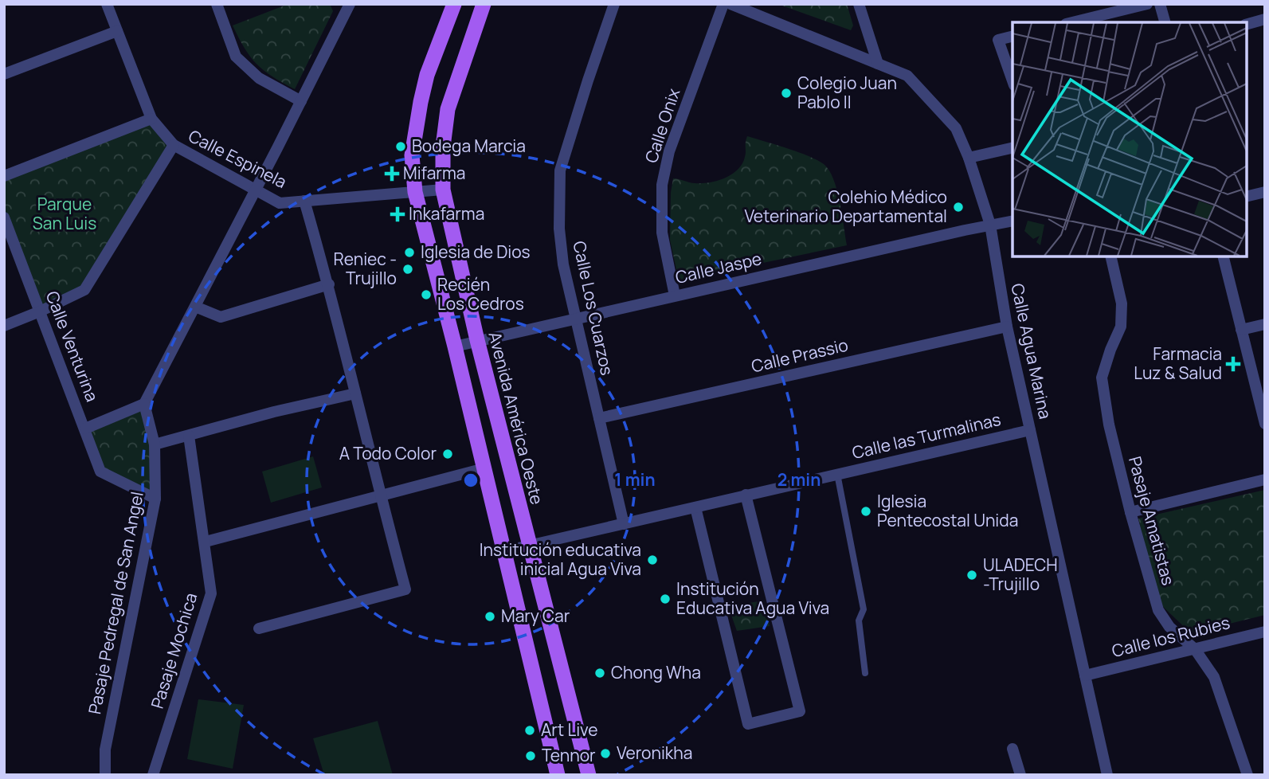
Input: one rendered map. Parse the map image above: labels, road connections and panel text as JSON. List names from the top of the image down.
{
  "streets": {
    "main road": ["Avenida América Oeste"],
    "street": [
      "Calle Onix",
      "Calle Espinela",
      "Calle Jaspe",
      "Calle Los Cuarzos",
      "Calle Venturina",
      "Calle Agua Marina",
      "Calle Prassio",
      "Calle las Turmalinas",
      "Pasaje Amatistas",
      "Pasaje Pedregal de San Angel",
      "Calle los Rubies",
      "Pasaje Mochica"
    ]
  },
  "crossings": [
    ["Calle Onix", "Calle Jaspe"],
    ["Calle Espinela", "Avenida América Oeste"],
    ["Calle Jaspe", "Calle Los Cuarzos"],
    ["Calle Jaspe", "Calle Agua Marina"],
    ["Calle Jaspe", "Avenida América Oeste"],
    ["Calle Los Cuarzos", "Calle Prassio"],
    ["Calle Los Cuarzos", "Calle las Turmalinas"],
    ["Calle Venturina", "Pasaje Pedregal de San Angel"],
    ["Calle Agua Marina", "Calle Prassio"],
    ["Calle Agua Marina", "Calle las Turmalinas"],
    ["Calle Agua Marina", "Calle los Rubies"],
    ["Avenida América Oeste", "Calle las Turmalinas"],
    ["Pasaje Amatistas", "Calle los Rubies"]
  ],
  "parks": ["Parque San Luis"],
  "places": {
    "other": [
      "Colegio Juan Pablo II",
      "Bodega Marcia",
      "Colehio Médico Veterinario Departamental",
      "Iglesia de Dios",
      "Reniec - Trujillo",
      "Recién Los Cedros",
      "A Todo Color",
      "Iglesia Pentecostal Unida",
      "Institución educativa inicial Agua Viva",
      "ULADECH -Trujillo",
      "Institución Educativa Agua Viva",
      "Mary Car",
      "Chong Wha",
      "Art Live",
      "Veronikha",
      "Tennor"
    ],
    "health": ["Mifarma", "Inkafarma", "Farmacia Luz & Salud"]
  },
  "rings": ["1 min", "2 min"]
}
